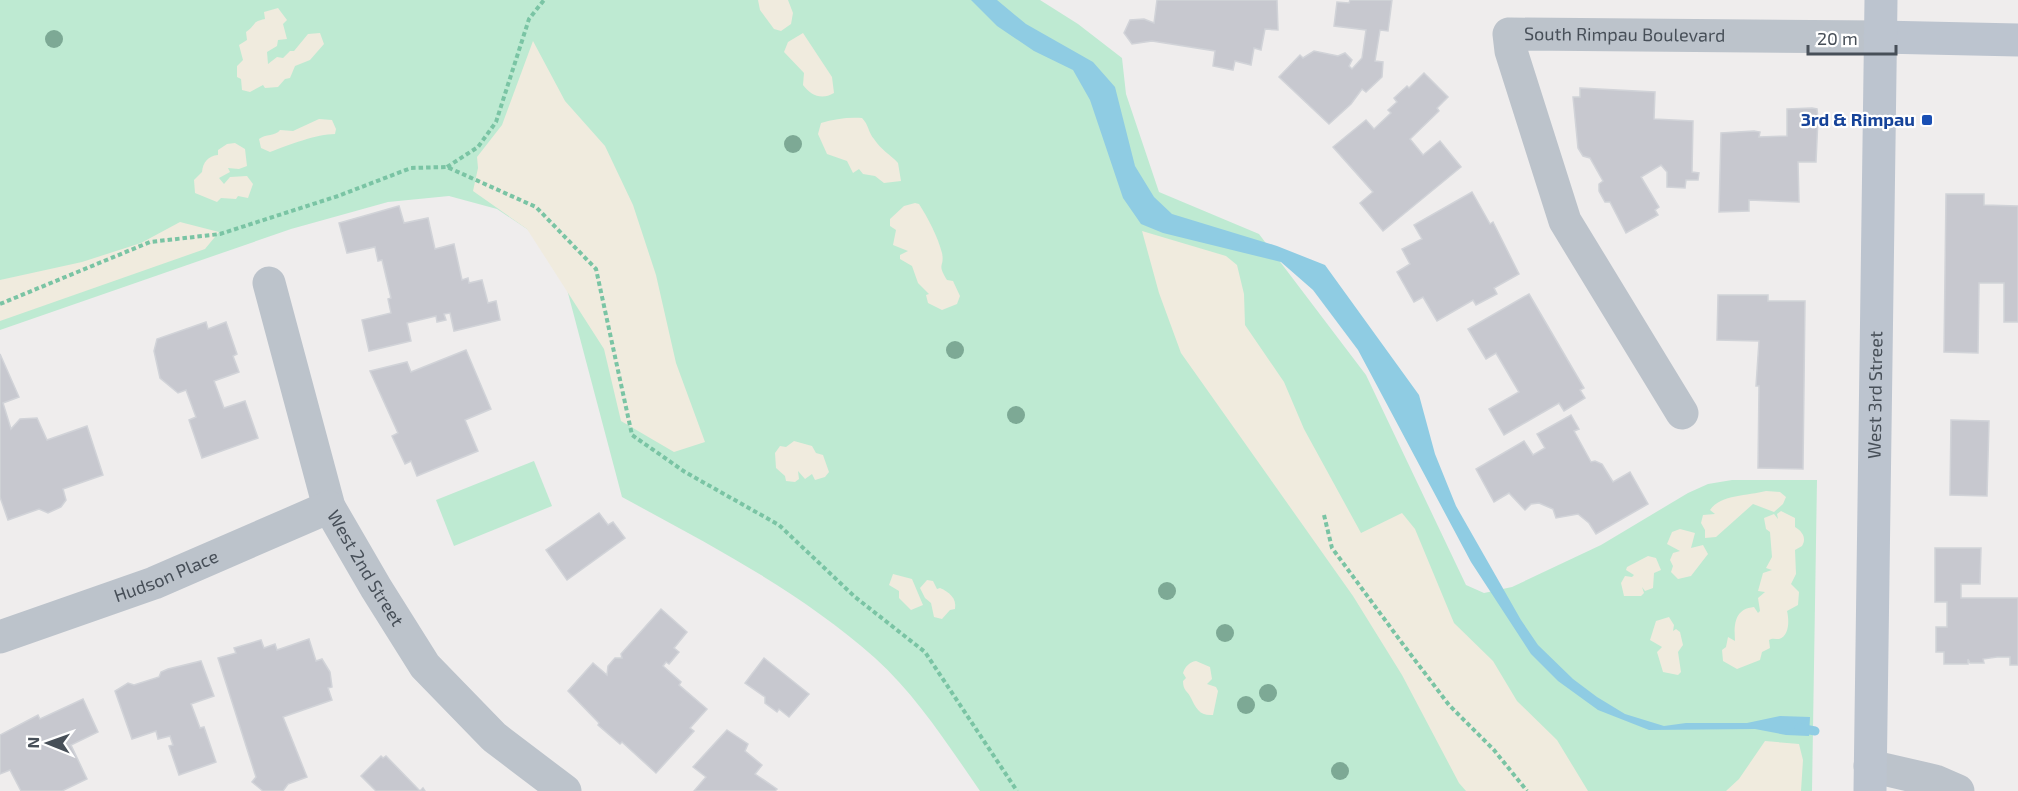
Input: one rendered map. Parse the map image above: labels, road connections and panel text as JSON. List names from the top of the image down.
{
  "streets": {
    "main road": ["South Rimpau Boulevard", "West 3rd Street"],
    "street": ["West 2nd Street", "Hudson Place"]
  },
  "crossings": [
    ["South Rimpau Boulevard", "West 3rd Street"],
    ["West 2nd Street", "Hudson Place"]
  ],
  "places": {
    "transit": ["3rd & Rimpau"]
  },
  "scale_bar": "20 m",
  "north": "left"
}
